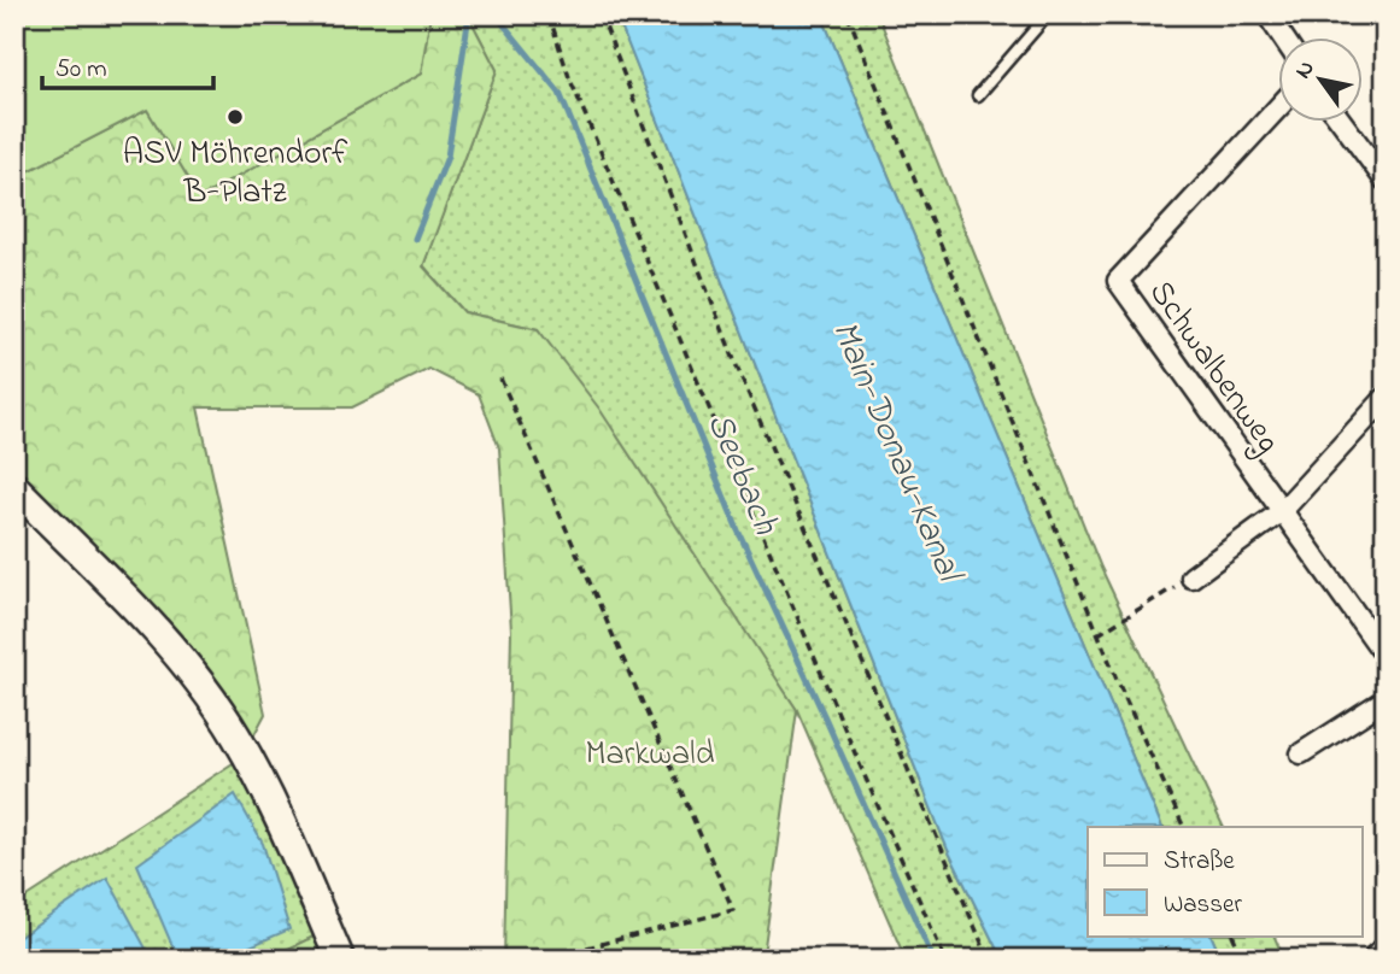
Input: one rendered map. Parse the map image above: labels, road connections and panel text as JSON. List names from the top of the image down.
{
  "streets": {
    "street": ["Schwalbenweg"]
  },
  "water": ["Main-Donau-Kanal", "Seebach"],
  "parks": ["Markwald"],
  "places": ["ASV Möhrendorf B-Platz"],
  "legend": ["Straße", "Wasser"],
  "scale_bar": "50 m",
  "north": "top left"
}
